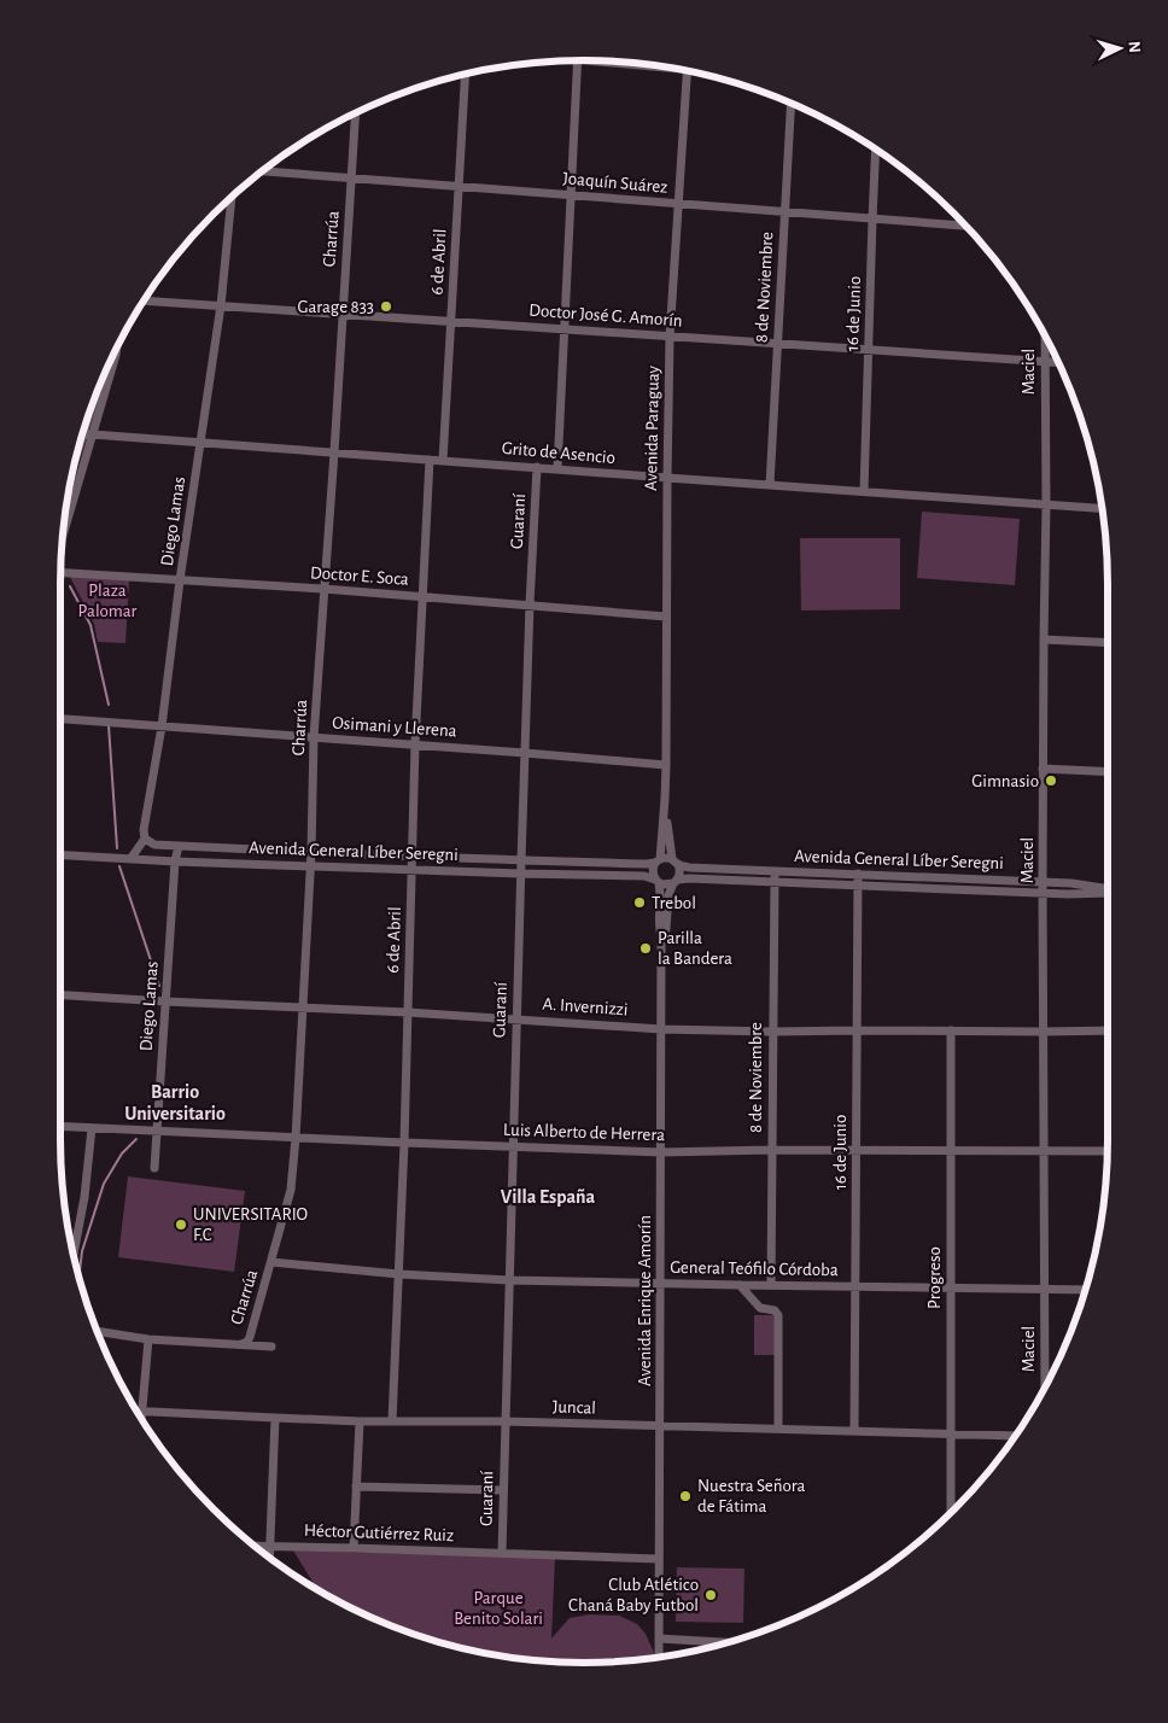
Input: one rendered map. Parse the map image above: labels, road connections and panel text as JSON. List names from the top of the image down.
{
  "streets": {
    "street": [
      "Joaquín Suárez",
      "Charrúa",
      "6 de Abril",
      "8 de Noviembre",
      "16 de Junio",
      "Doctor José G. Amorín",
      "Maciel",
      "Avenida Paraguay",
      "Grito de Asencio",
      "Diego Lamas",
      "Guaraní",
      "Doctor E. Soca",
      "Osimani y Llerena",
      "Avenida General Líber Seregni",
      "A. Invernizzi",
      "Luis Alberto de Herrera",
      "General Teófilo Córdoba",
      "Progreso",
      "Avenida Enrique Amorín",
      "Juncal",
      "Héctor Gutiérrez Ruiz"
    ]
  },
  "crossings": [
    ["Joaquín Suárez", "Charrúa"],
    ["Joaquín Suárez", "6 de Abril"],
    ["Joaquín Suárez", "8 de Noviembre"],
    ["Joaquín Suárez", "16 de Junio"],
    ["Joaquín Suárez", "Avenida Paraguay"],
    ["Charrúa", "Doctor José G. Amorín"],
    ["Charrúa", "Grito de Asencio"],
    ["Charrúa", "Doctor E. Soca"],
    ["Charrúa", "Osimani y Llerena"],
    ["Charrúa", "Avenida General Líber Seregni"],
    ["Charrúa", "A. Invernizzi"],
    ["Charrúa", "Luis Alberto de Herrera"],
    ["Charrúa", "General Teófilo Córdoba"],
    ["6 de Abril", "Doctor José G. Amorín"],
    ["6 de Abril", "Grito de Asencio"],
    ["6 de Abril", "Doctor E. Soca"],
    ["6 de Abril", "Osimani y Llerena"],
    ["6 de Abril", "Avenida General Líber Seregni"],
    ["6 de Abril", "A. Invernizzi"],
    ["6 de Abril", "Luis Alberto de Herrera"],
    ["6 de Abril", "General Teófilo Córdoba"],
    ["6 de Abril", "Juncal"],
    ["8 de Noviembre", "Doctor José G. Amorín"],
    ["8 de Noviembre", "Grito de Asencio"],
    ["8 de Noviembre", "Avenida General Líber Seregni"],
    ["8 de Noviembre", "A. Invernizzi"],
    ["8 de Noviembre", "Luis Alberto de Herrera"],
    ["8 de Noviembre", "General Teófilo Córdoba"],
    ["16 de Junio", "Doctor José G. Amorín"],
    ["16 de Junio", "Grito de Asencio"],
    ["16 de Junio", "Avenida General Líber Seregni"],
    ["16 de Junio", "A. Invernizzi"],
    ["16 de Junio", "Luis Alberto de Herrera"],
    ["16 de Junio", "General Teófilo Córdoba"],
    ["16 de Junio", "Juncal"],
    ["Doctor José G. Amorín", "Maciel"],
    ["Doctor José G. Amorín", "Avenida Paraguay"],
    ["Doctor José G. Amorín", "Diego Lamas"],
    ["Maciel", "Grito de Asencio"],
    ["Maciel", "Avenida General Líber Seregni"],
    ["Maciel", "A. Invernizzi"],
    ["Maciel", "Luis Alberto de Herrera"],
    ["Maciel", "General Teófilo Córdoba"],
    ["Avenida Paraguay", "Grito de Asencio"],
    ["Avenida Paraguay", "Doctor E. Soca"],
    ["Avenida Paraguay", "Osimani y Llerena"],
    ["Avenida Paraguay", "Avenida General Líber Seregni"],
    ["Avenida Paraguay", "Avenida Enrique Amorín"],
    ["Grito de Asencio", "Diego Lamas"],
    ["Grito de Asencio", "Guaraní"],
    ["Diego Lamas", "Doctor E. Soca"],
    ["Diego Lamas", "Osimani y Llerena"],
    ["Diego Lamas", "Avenida General Líber Seregni"],
    ["Diego Lamas", "A. Invernizzi"],
    ["Diego Lamas", "Luis Alberto de Herrera"],
    ["Guaraní", "Doctor E. Soca"],
    ["Guaraní", "Osimani y Llerena"],
    ["Guaraní", "Avenida General Líber Seregni"],
    ["Guaraní", "A. Invernizzi"],
    ["Guaraní", "Luis Alberto de Herrera"],
    ["Guaraní", "General Teófilo Córdoba"],
    ["Guaraní", "Juncal"],
    ["Guaraní", "Héctor Gutiérrez Ruiz"],
    ["Avenida General Líber Seregni", "Avenida Enrique Amorín"],
    ["A. Invernizzi", "Progreso"],
    ["A. Invernizzi", "Avenida Enrique Amorín"],
    ["Luis Alberto de Herrera", "Progreso"],
    ["Luis Alberto de Herrera", "Avenida Enrique Amorín"],
    ["General Teófilo Córdoba", "Progreso"],
    ["General Teófilo Córdoba", "Avenida Enrique Amorín"],
    ["Progreso", "Juncal"],
    ["Avenida Enrique Amorín", "Juncal"],
    ["Avenida Enrique Amorín", "Héctor Gutiérrez Ruiz"]
  ],
  "districts": ["Barrio Universitario", "Villa España"],
  "parks": ["Plaza Palomar", "Parque Benito Solari"],
  "places": [
    "Garage 833",
    "Gimnasio",
    "Trebol",
    "Parilla la Bandera",
    "UNIVERSITARIO F.C",
    "Nuestra Señora de Fátima",
    "Club Atlético Chaná Baby Futbol"
  ],
  "north": "right"
}
